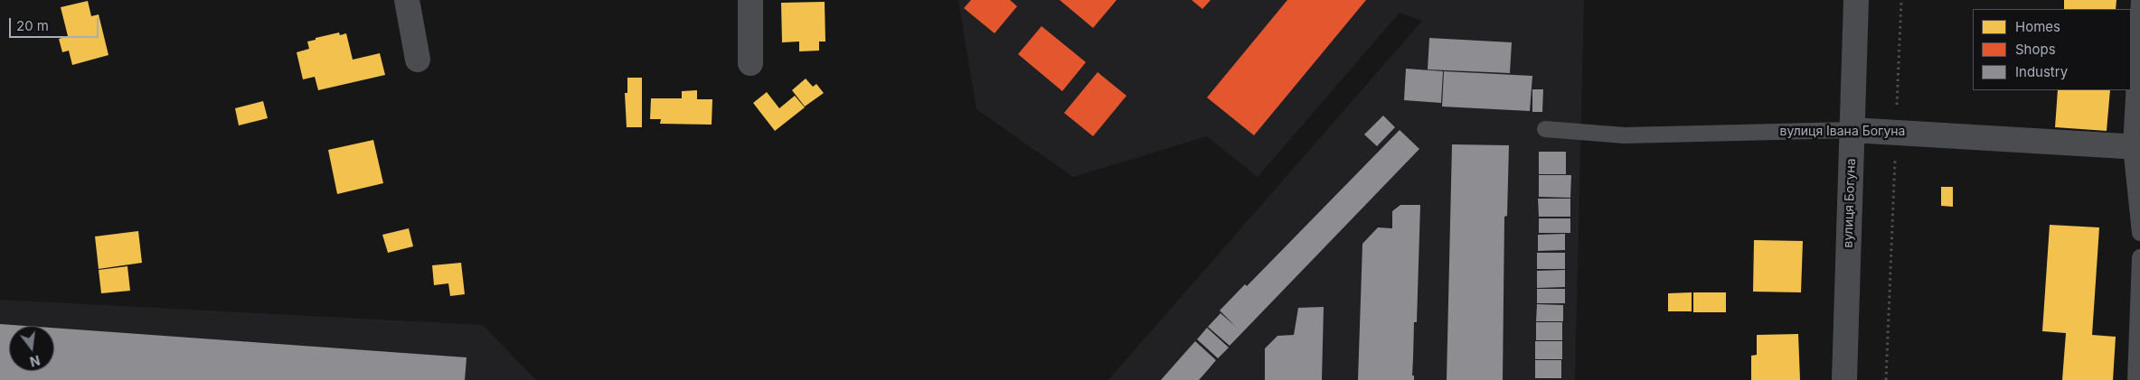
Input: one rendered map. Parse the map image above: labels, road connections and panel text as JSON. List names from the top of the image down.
{
  "streets": {
    "street": ["вулиця Івана Богуна", "вулиця Богуна"]
  },
  "crossings": [
    ["вулиця Івана Богуна", "вулиця Богуна"]
  ],
  "legend": ["Homes", "Shops", "Industry"],
  "scale_bar": "20 m",
  "north": "bottom"
}
